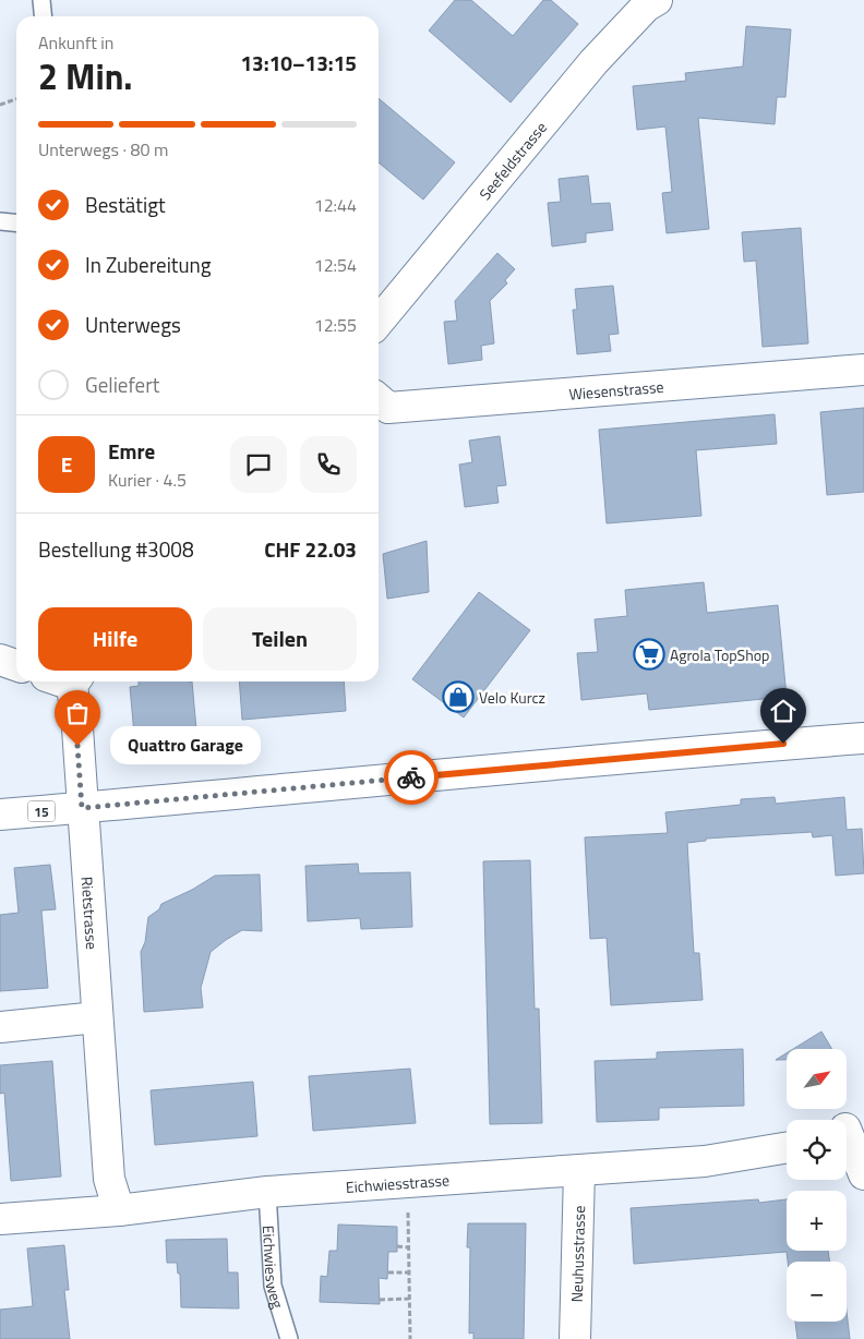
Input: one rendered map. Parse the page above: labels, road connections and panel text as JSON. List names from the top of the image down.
{
  "streets": {
    "street": [
      "Seefeldstrasse",
      "Wiesenstrasse",
      "15",
      "Rietstrasse",
      "Eichwiesstrasse",
      "Neuhusstrasse"
    ],
    "lane": ["Eichwiesweg"]
  },
  "crossings": [
    ["15", "Rietstrasse"],
    ["Rietstrasse", "Eichwiesstrasse"],
    ["Eichwiesstrasse", "Neuhusstrasse"],
    ["Eichwiesstrasse", "Eichwiesweg"]
  ],
  "places": {
    "supermarket": ["Agrola TopShop"],
    "shop": ["Velo Kurcz"],
    "other": ["Quattro Garage"]
  },
  "north": "top right",
  "page": {
    "heading": ["2 Min.", "Ankunft in", "13:10–13:15"],
    "panel": [
      "Emre",
      "Kurier · 4.5",
      "Bestellung #3008",
      "CHF 22.03"
    ],
    "bar": "Unterwegs · 80 m",
    "list": [
      ["Bestätigt", "12:44"],
      ["In Zubereitung", "12:54"],
      ["Unterwegs", "12:55"],
      "Geliefert"
    ],
    "round": "E",
    "buttons": ["Hilfe", "Teilen"],
    "bubble": "Quattro Garage",
    "map_buttons": ["+", "−"]
  }
}
